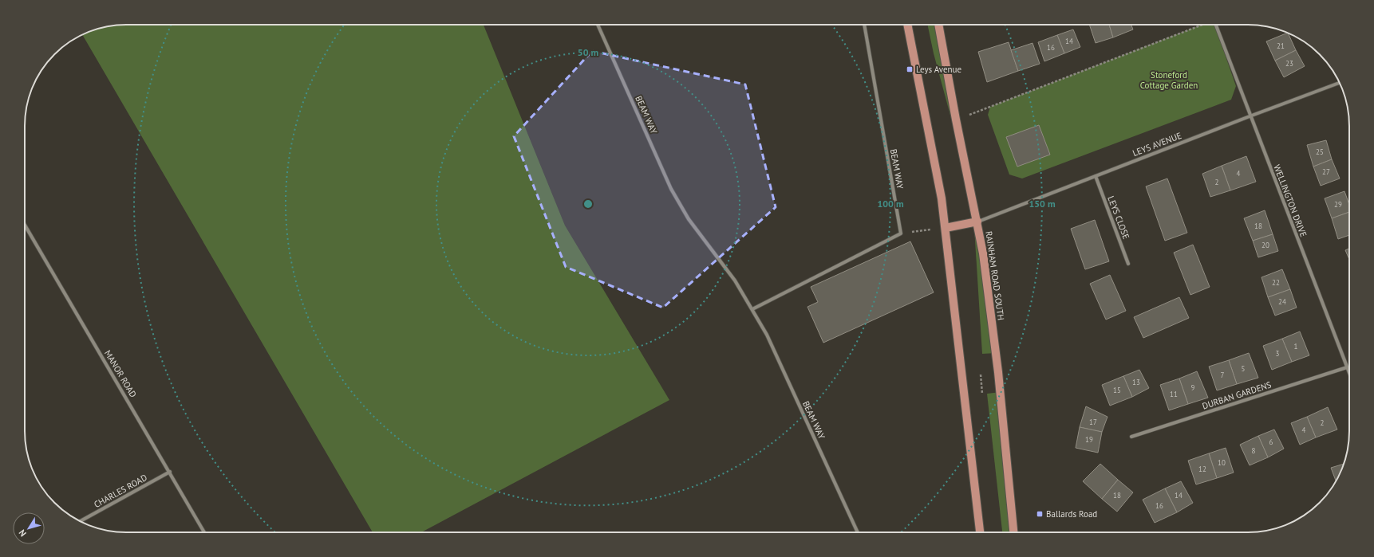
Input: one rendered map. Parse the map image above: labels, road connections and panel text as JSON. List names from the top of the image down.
{
  "streets": {
    "main road": ["RAINHAM ROAD SOUTH"],
    "street": [
      "BEAM WAY",
      "LEYS AVENUE",
      "WELLINGTON DRIVE",
      "LEYS CLOSE",
      "MANOR ROAD",
      "DURBAN GARDENS",
      "CHARLES ROAD"
    ]
  },
  "crossings": [
    ["LEYS AVENUE", "WELLINGTON DRIVE"],
    ["LEYS AVENUE", "LEYS CLOSE"],
    ["LEYS AVENUE", "RAINHAM ROAD SOUTH"],
    ["WELLINGTON DRIVE", "DURBAN GARDENS"],
    ["MANOR ROAD", "CHARLES ROAD"]
  ],
  "parks": ["Stoneford Cottage Garden"],
  "places": {
    "transit": ["Leys Avenue", "Ballards Road"]
  },
  "house_numbers": [
    "14",
    "21",
    "16",
    "23",
    "25",
    "27",
    "4",
    "2",
    "29",
    "18",
    "20",
    "22",
    "24",
    "1",
    "3",
    "5",
    "7",
    "13",
    "9",
    "15",
    "11",
    "17",
    "2",
    "4",
    "19",
    "6",
    "8",
    "10",
    "12",
    "18",
    "14",
    "16"
  ],
  "north": "bottom left",
  "rings": ["50 m", "100 m", "150 m"]
}
